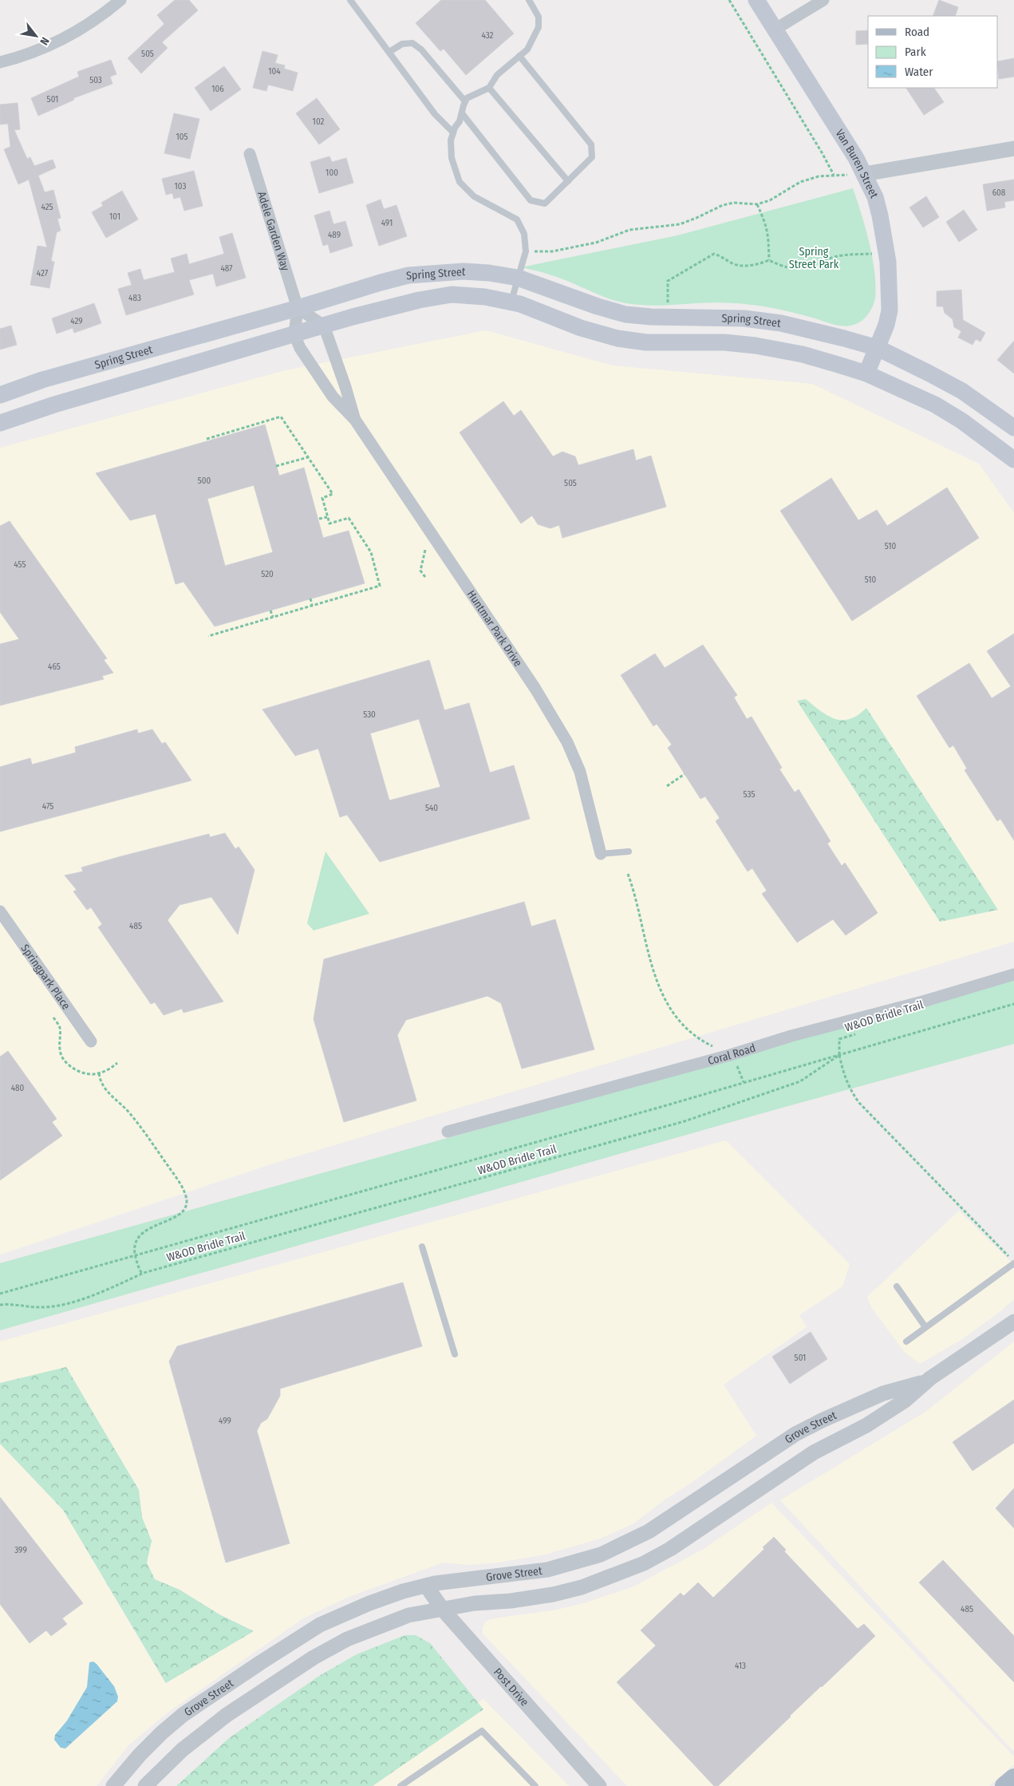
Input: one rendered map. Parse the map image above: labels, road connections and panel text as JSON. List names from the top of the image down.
{
  "streets": {
    "main road": ["Van Buren Street", "Spring Street"],
    "street": [
      "Adele Garden Way",
      "Huntmar Park Drive",
      "Springpark Place",
      "Coral Road",
      "Grove Street",
      "Post Drive"
    ],
    "path": ["W&OD Bridle Trail"]
  },
  "crossings": [
    ["Van Buren Street", "Spring Street"],
    ["Adele Garden Way", "Spring Street"],
    ["Spring Street", "Huntmar Park Drive"],
    ["Grove Street", "Post Drive"]
  ],
  "parks": ["Spring Street Park"],
  "house_numbers": [
    "432",
    "505",
    "104",
    "503",
    "106",
    "501",
    "102",
    "105",
    "100",
    "103",
    "608",
    "425",
    "101",
    "491",
    "489",
    "487",
    "427",
    "483",
    "429",
    "500",
    "505",
    "510",
    "455",
    "520",
    "510",
    "465",
    "530",
    "535",
    "475",
    "540",
    "485",
    "480",
    "501",
    "499",
    "399",
    "485",
    "413"
  ],
  "legend": ["Road", "Park", "Water"],
  "north": "bottom right"
}
